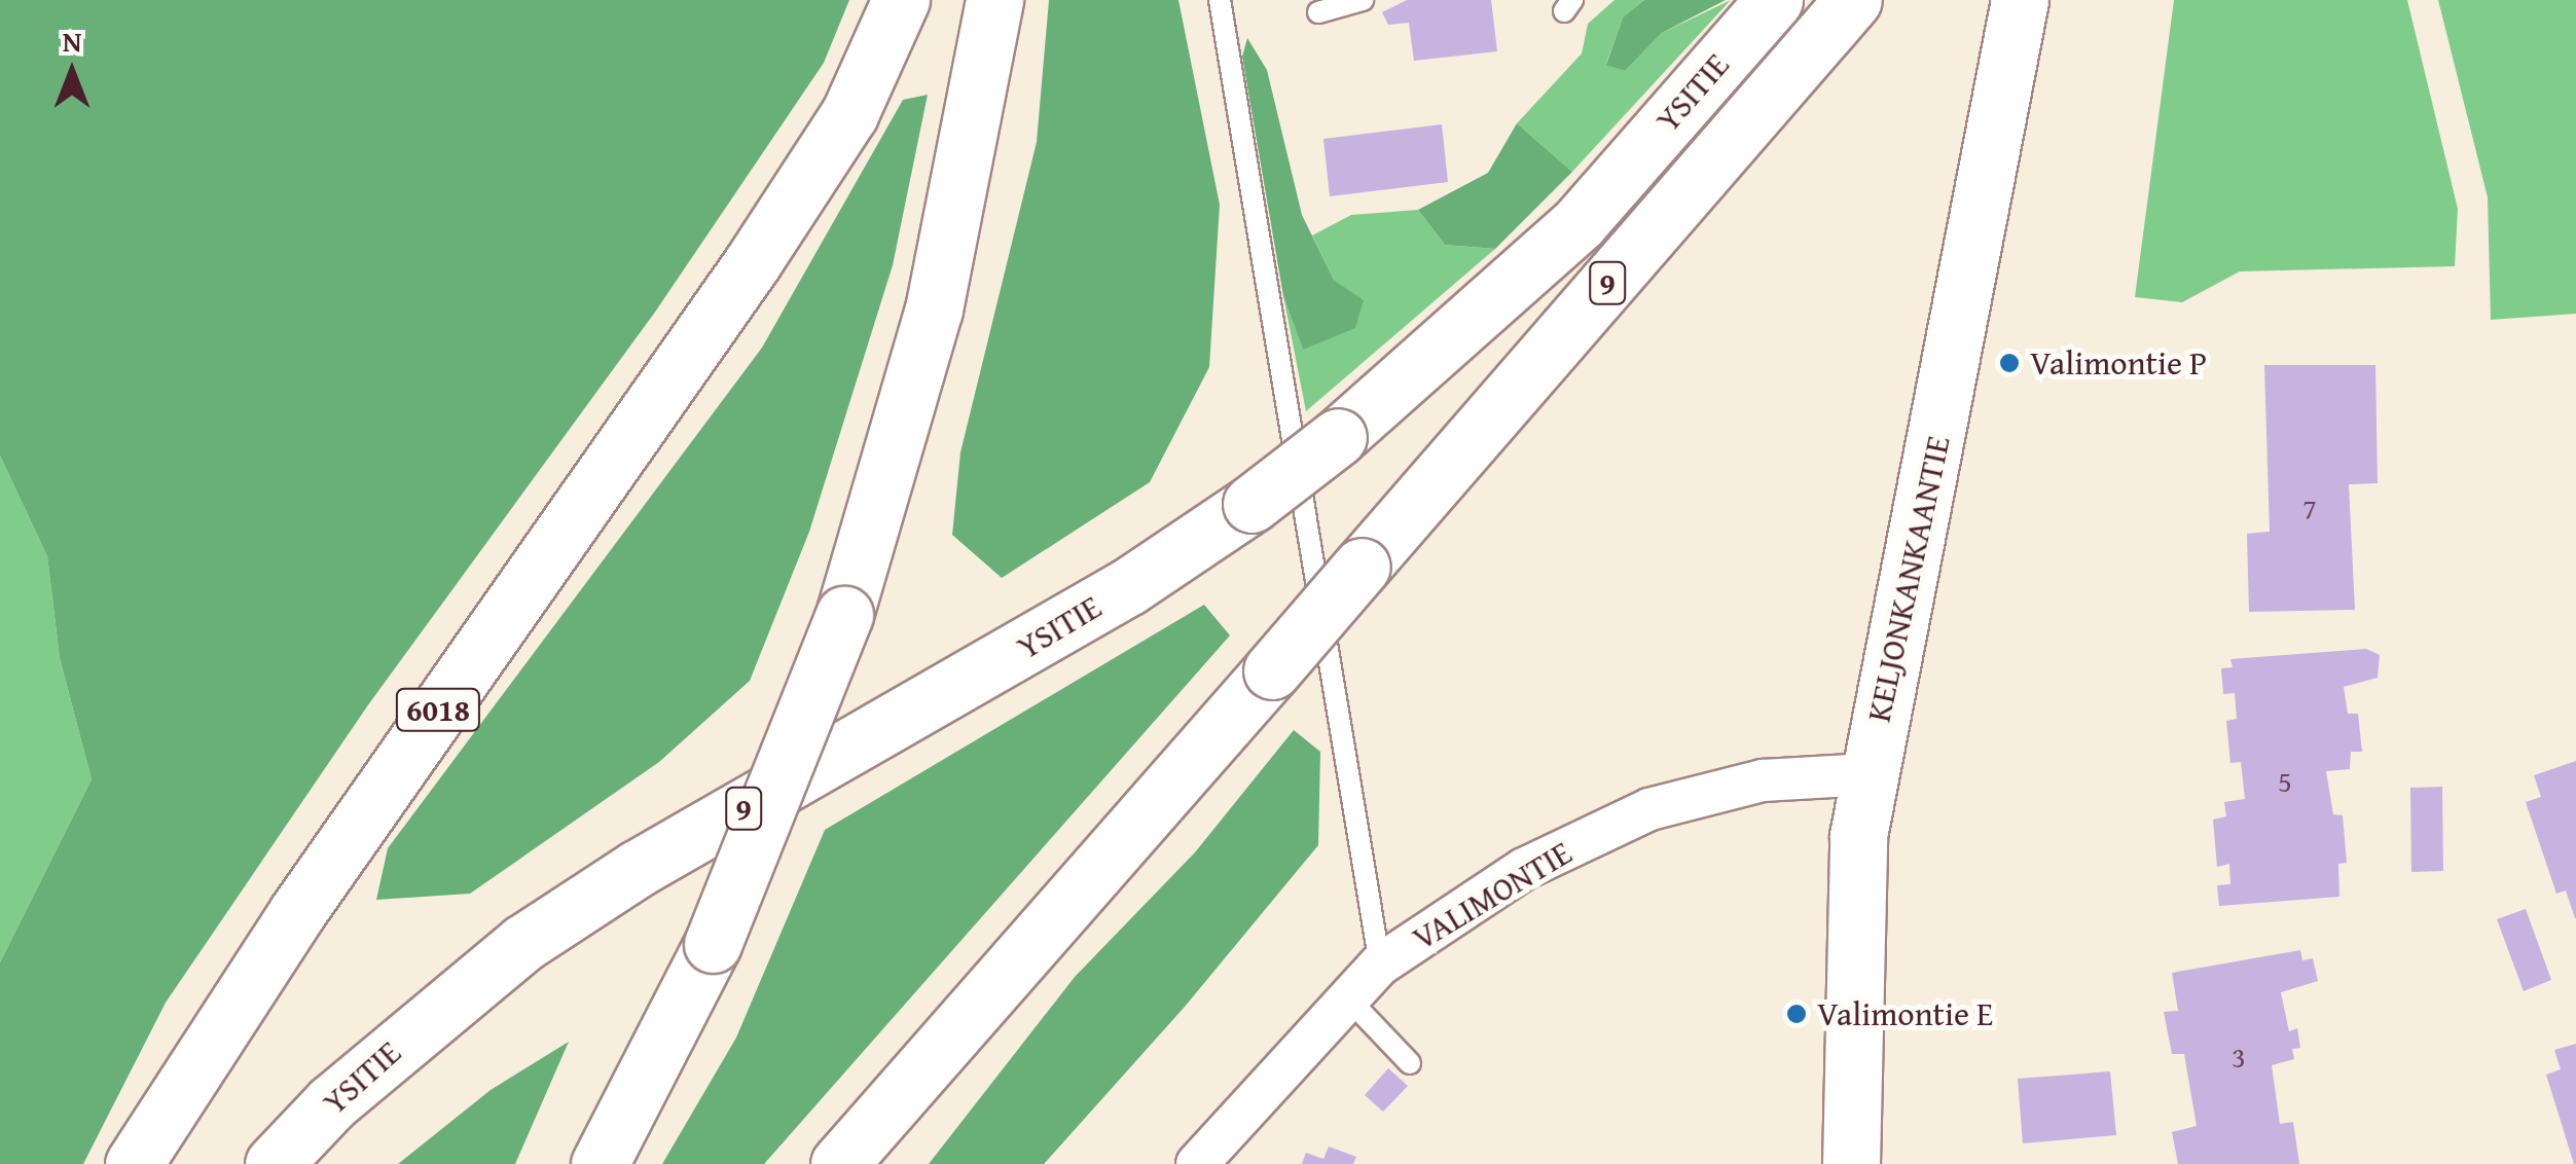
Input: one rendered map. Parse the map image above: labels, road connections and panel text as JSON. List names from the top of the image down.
{
  "streets": {
    "main road": [
      "YSITIE",
      "9",
      "KELJONKANKAANTIE",
      "6018"
    ],
    "street": ["VALIMONTIE"]
  },
  "crossings": [
    ["KELJONKANKAANTIE", "VALIMONTIE"]
  ],
  "places": ["Valimontie P", "Valimontie E"],
  "house_numbers": ["7", "5", "3"],
  "north": "top"
}
